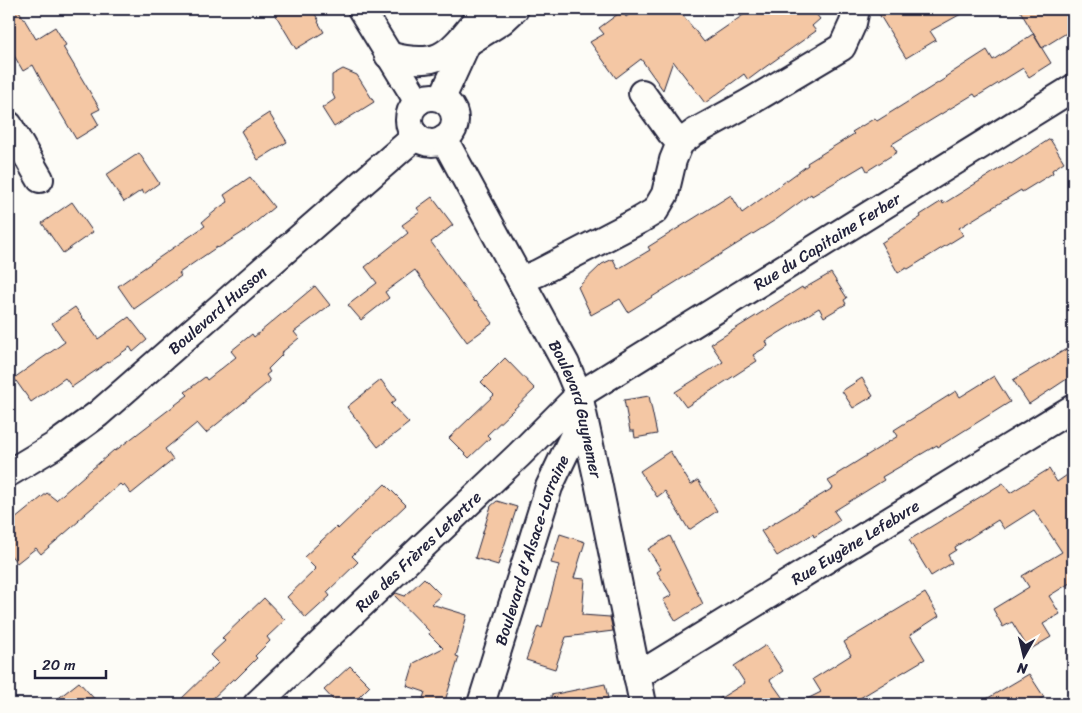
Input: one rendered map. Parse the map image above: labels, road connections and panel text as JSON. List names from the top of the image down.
{
  "streets": {
    "street": [
      "Rue du Capitaine Ferber",
      "Boulevard Husson",
      "Boulevard Guynemer",
      "Rue Eugène Lefebvre",
      "Rue des Frères Letertre",
      "Boulevard d'Alsace-Lorraine"
    ]
  },
  "crossings": [
    ["Rue du Capitaine Ferber", "Boulevard Guynemer"],
    ["Rue du Capitaine Ferber", "Rue des Frères Letertre"],
    ["Rue du Capitaine Ferber", "Boulevard d'Alsace-Lorraine"],
    ["Boulevard Husson", "Boulevard Guynemer"],
    ["Boulevard Guynemer", "Rue Eugène Lefebvre"],
    ["Boulevard Guynemer", "Rue des Frères Letertre"],
    ["Boulevard Guynemer", "Boulevard d'Alsace-Lorraine"],
    ["Rue des Frères Letertre", "Boulevard d'Alsace-Lorraine"]
  ],
  "scale_bar": "20 m",
  "north": "bottom"
}
